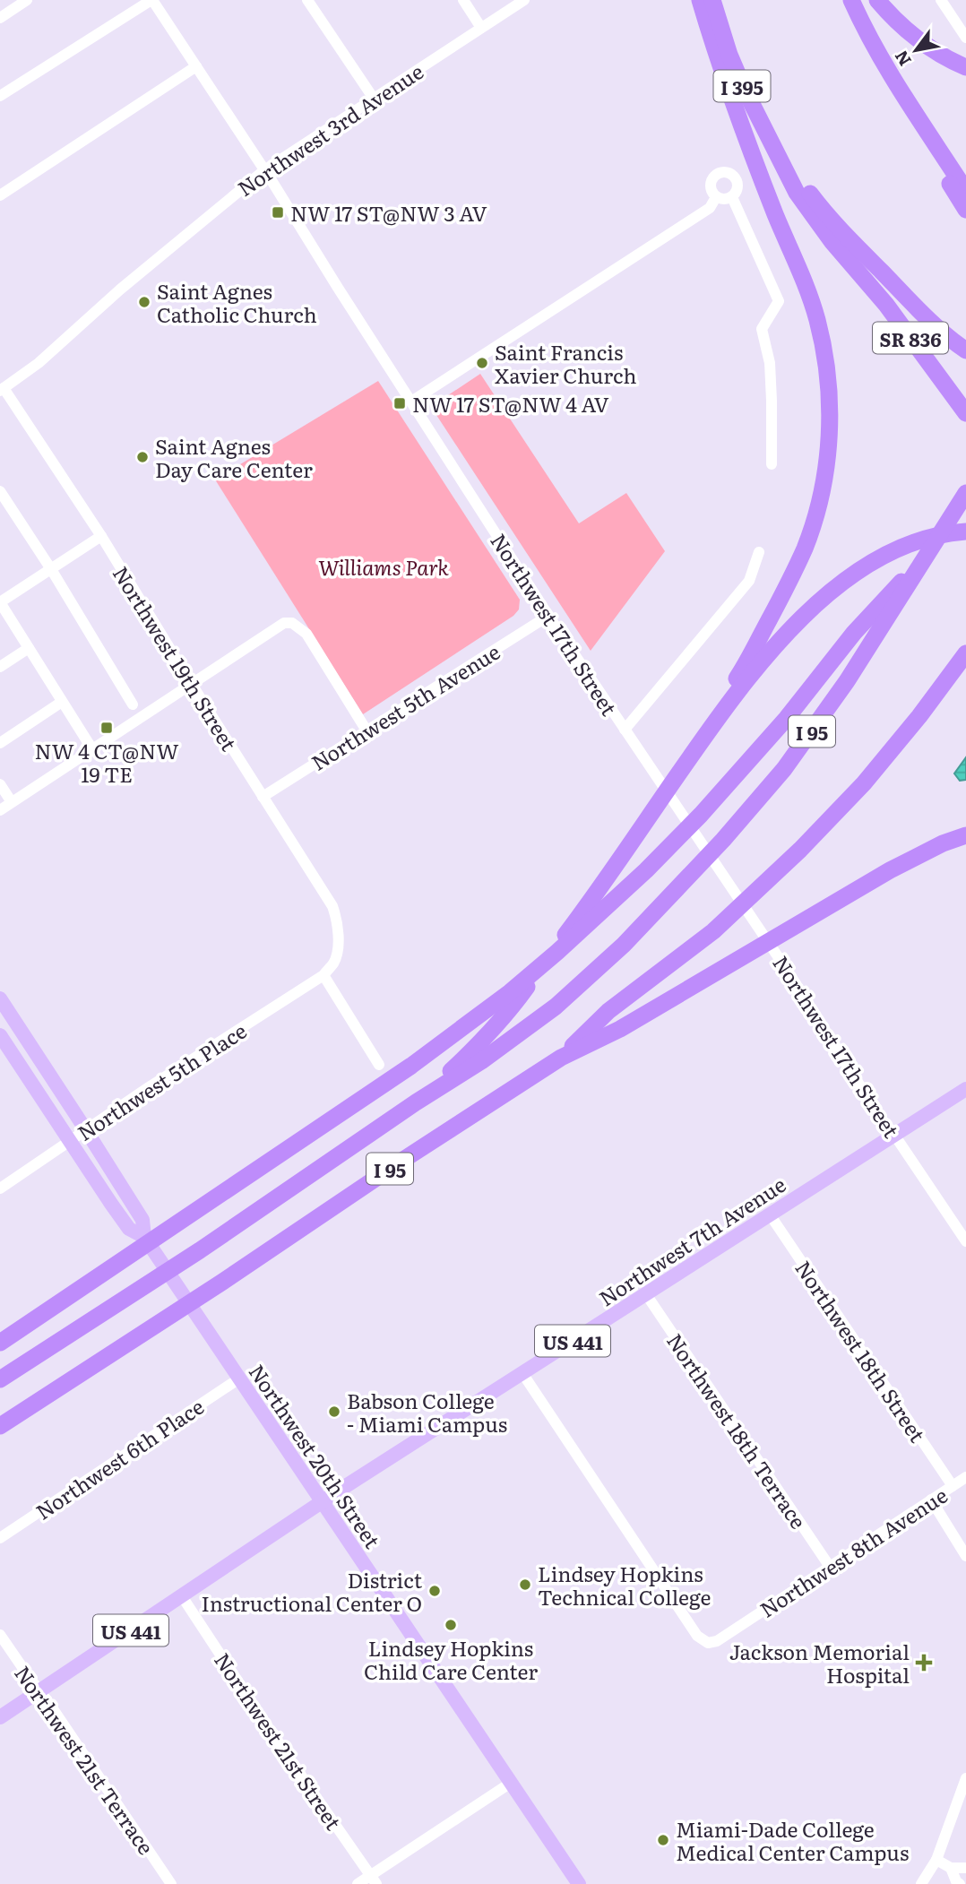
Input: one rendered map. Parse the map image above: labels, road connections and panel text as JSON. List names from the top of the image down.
{
  "streets": {
    "highway": ["I 395", "SR 836", "I 95"],
    "main road": ["Northwest 7th Avenue", "US 441", "Northwest 20th Street"],
    "street": [
      "Northwest 3rd Avenue",
      "Northwest 17th Street",
      "Northwest 19th Street",
      "Northwest 5th Avenue",
      "Northwest 5th Place",
      "Northwest 18th Street",
      "Northwest 18th Terrace",
      "Northwest 6th Place",
      "Northwest 8th Avenue",
      "Northwest 21st Street",
      "Northwest 21st Terrace"
    ]
  },
  "crossings": [
    ["I 395", "SR 836"],
    ["Northwest 3rd Avenue", "Northwest 17th Street"],
    ["Northwest 3rd Avenue", "Northwest 19th Street"],
    ["Northwest 17th Street", "Northwest 5th Avenue"],
    ["Northwest 17th Street", "Northwest 7th Avenue"],
    ["Northwest 19th Street", "Northwest 5th Avenue"],
    ["Northwest 19th Street", "Northwest 5th Place"],
    ["Northwest 5th Place", "Northwest 20th Street"],
    ["Northwest 7th Avenue", "Northwest 18th Street"],
    ["Northwest 7th Avenue", "Northwest 18th Terrace"],
    ["Northwest 7th Avenue", "Northwest 20th Street"],
    ["Northwest 7th Avenue", "Northwest 8th Avenue"],
    ["Northwest 7th Avenue", "Northwest 21st Street"],
    ["Northwest 7th Avenue", "Northwest 21st Terrace"],
    ["Northwest 18th Street", "Northwest 8th Avenue"],
    ["Northwest 18th Terrace", "Northwest 8th Avenue"],
    ["Northwest 20th Street", "Northwest 6th Place"]
  ],
  "parks": ["Williams Park"],
  "places": {
    "transit": ["NW 17 ST@NW 3 AV", "NW 17 ST@NW 4 AV", "NW 4 CT@NW 19 TE"],
    "other": [
      "Saint Agnes Catholic Church",
      "Saint Francis Xavier Church",
      "Saint Agnes Day Care Center",
      "Babson College - Miami Campus",
      "Lindsey Hopkins Technical College",
      "District Instructional Center O",
      "Lindsey Hopkins Child Care Center",
      "Miami-Dade College Medical Center Campus"
    ],
    "health": ["Jackson Memorial Hospital"]
  },
  "north": "bottom left"
}
